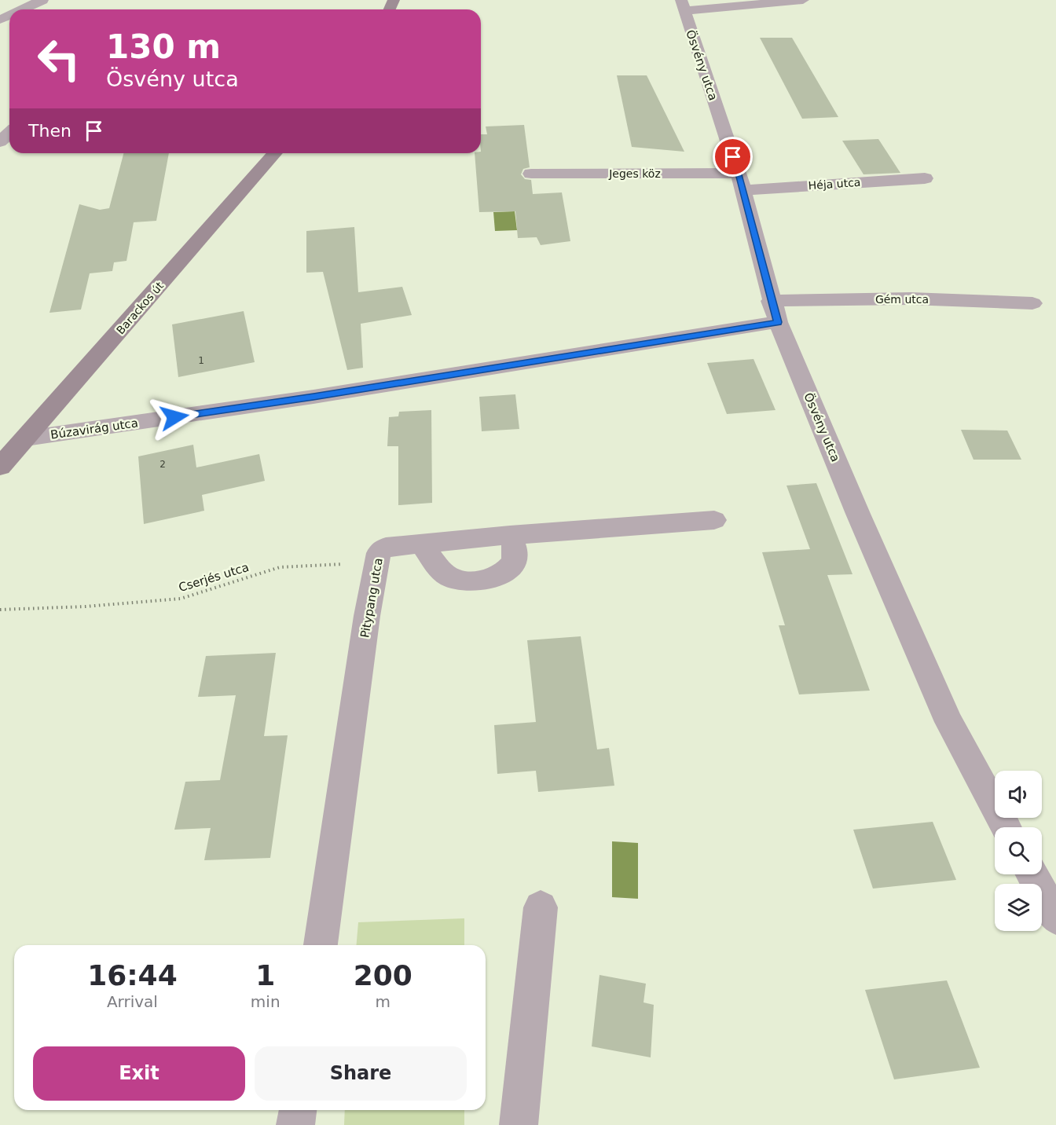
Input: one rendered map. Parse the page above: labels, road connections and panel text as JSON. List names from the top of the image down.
{
  "streets": {
    "street": [
      "Ösvény utca",
      "Jeges köz",
      "Héja utca",
      "Gém utca",
      "Barackos út",
      "Búzavirág utca",
      "Pitypang utca"
    ],
    "path": ["Cserjés utca"]
  },
  "crossings": [
    ["Ösvény utca", "Jeges köz"],
    ["Ösvény utca", "Héja utca"],
    ["Ösvény utca", "Gém utca"],
    ["Ösvény utca", "Búzavirág utca"],
    ["Jeges köz", "Héja utca"],
    ["Gém utca", "Búzavirág utca"],
    ["Barackos út", "Búzavirág utca"],
    ["Cserjés utca", "Pitypang utca"]
  ],
  "house_numbers": ["1", "2"],
  "page": {
    "turn": ["130 m", "Ösvény utca"],
    "then": "Then",
    "eta": [
      "16:44",
      "Arrival",
      "1",
      "min",
      "200",
      "m"
    ],
    "buttons": ["Exit", "Share"]
  }
}
